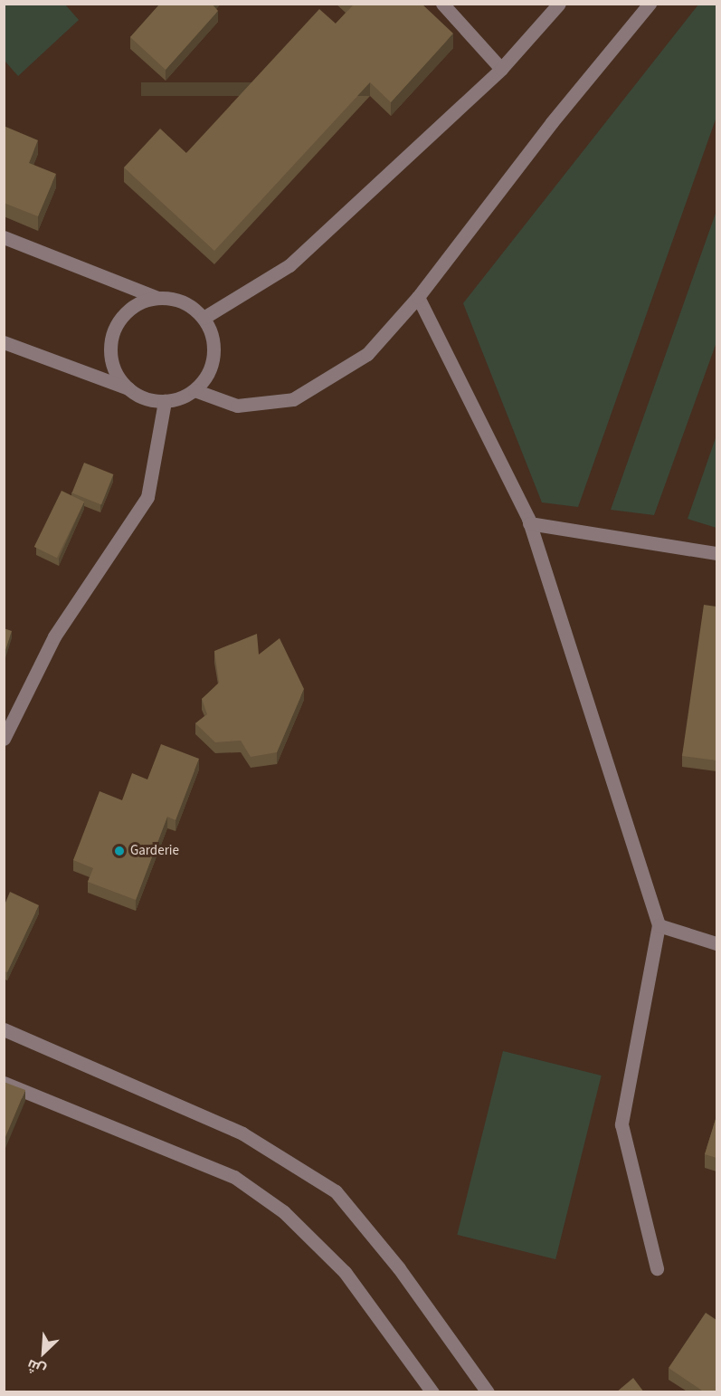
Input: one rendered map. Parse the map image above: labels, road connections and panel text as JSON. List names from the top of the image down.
{
  "places": ["Garderie"],
  "north": "bottom left"
}
